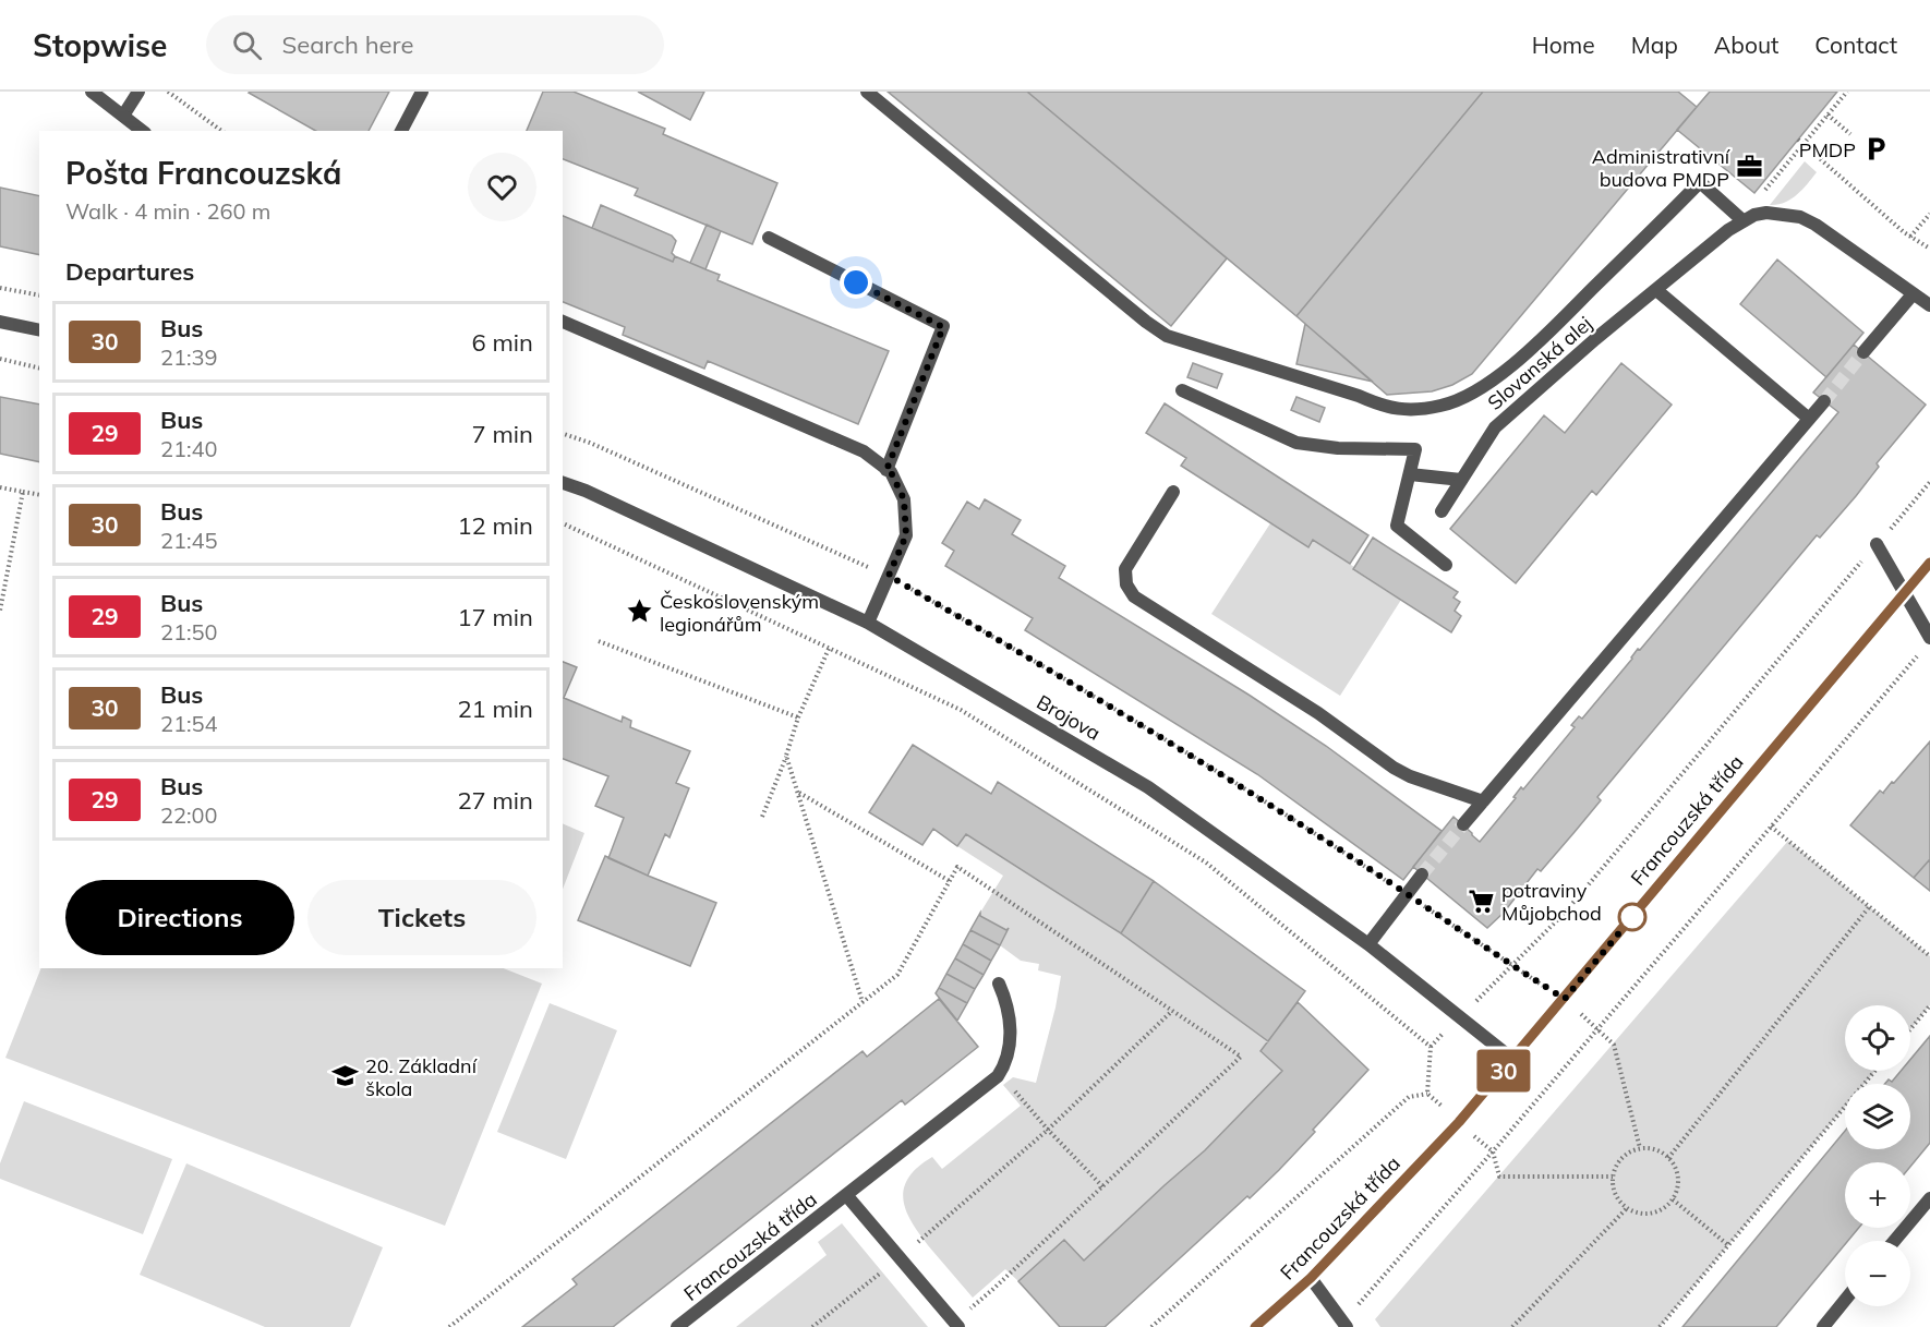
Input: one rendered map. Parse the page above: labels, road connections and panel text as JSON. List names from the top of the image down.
{
  "streets": {
    "street": ["Slovanská alej", "Brojova", "Francouzská třída"]
  },
  "crossings": [
    ["Brojova", "Francouzská třída"]
  ],
  "places": {
    "parking": ["PMDP"],
    "office": ["Administrativní budova PMDP"],
    "place": ["Československým legionářům"],
    "supermarket": ["potraviny Můjobchod"],
    "school or university": ["20. Základní škola"]
  },
  "lines": ["bus line 30"],
  "page": {
    "header": "Stopwise",
    "search": "Search here",
    "nav": [
      "Home",
      "Map",
      "About",
      "Contact"
    ],
    "on_map": "30",
    "heading": [
      ["Pošta Francouzská", "Walk · 4 min · 260 m"],
      "Departures"
    ],
    "list": [
      {
        "mark": "30",
        "name": "Bus",
        "note": "21:39",
        "value": "6 min"
      },
      {
        "mark": "29",
        "name": "Bus",
        "note": "21:40",
        "value": "7 min"
      },
      {
        "mark": "30",
        "name": "Bus",
        "note": "21:45",
        "value": "12 min"
      },
      {
        "mark": "29",
        "name": "Bus",
        "note": "21:50",
        "value": "17 min"
      },
      {
        "mark": "30",
        "name": "Bus",
        "note": "21:54",
        "value": "21 min"
      },
      {
        "mark": "29",
        "name": "Bus",
        "note": "22:00",
        "value": "27 min"
      }
    ],
    "buttons": ["Directions", "Tickets"],
    "map_buttons": ["+", "−"]
  }
}
